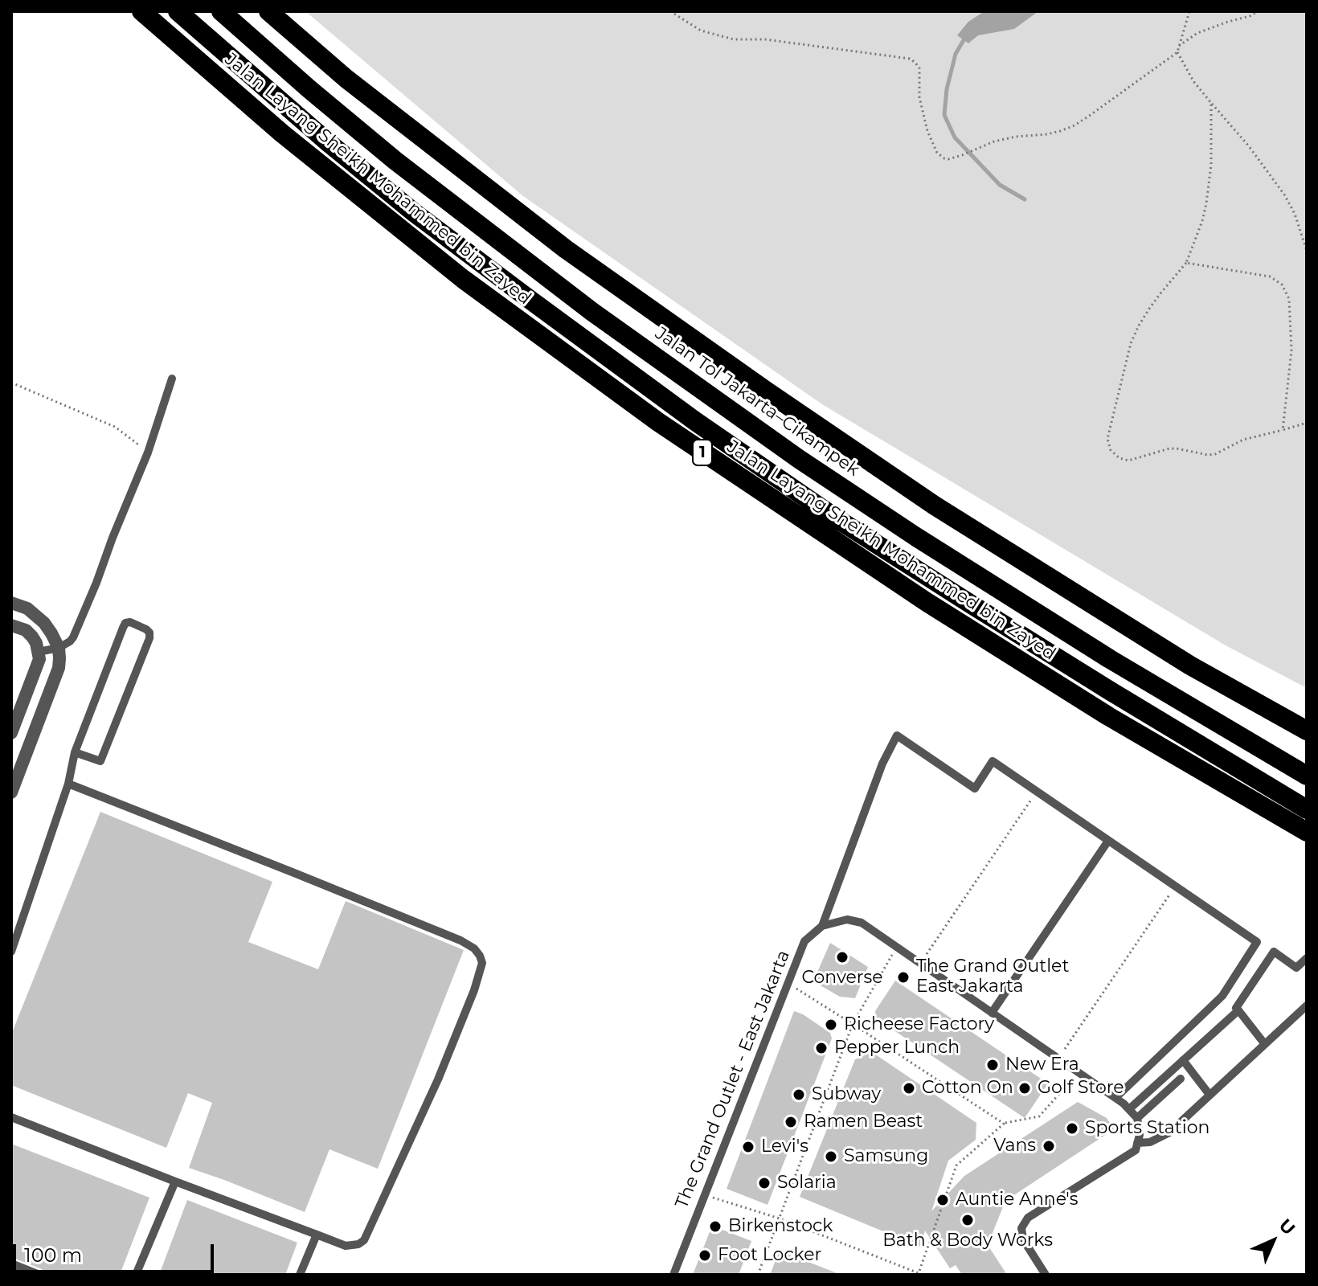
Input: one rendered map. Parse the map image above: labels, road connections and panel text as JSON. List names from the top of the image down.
{
  "streets": {
    "highway": ["Jalan Layang Sheikh Mohammed bin Zayed", "Jalan Tol Jakarta–Cikampek", "1"],
    "lane": ["The Grand Outlet - East Jakarta"]
  },
  "places": [
    "Converse",
    "The Grand Outlet East Jakarta",
    "Richeese Factory",
    "Pepper Lunch",
    "New Era",
    "Cotton On",
    "Golf Store",
    "Subway",
    "Ramen Beast",
    "Sports Station",
    "Vans",
    "Levi's",
    "Samsung",
    "Solaria",
    "Auntie Anne's",
    "Bath & Body Works",
    "Birkenstock",
    "Foot Locker"
  ],
  "scale_bar": "100 m",
  "north": "top right"
}
